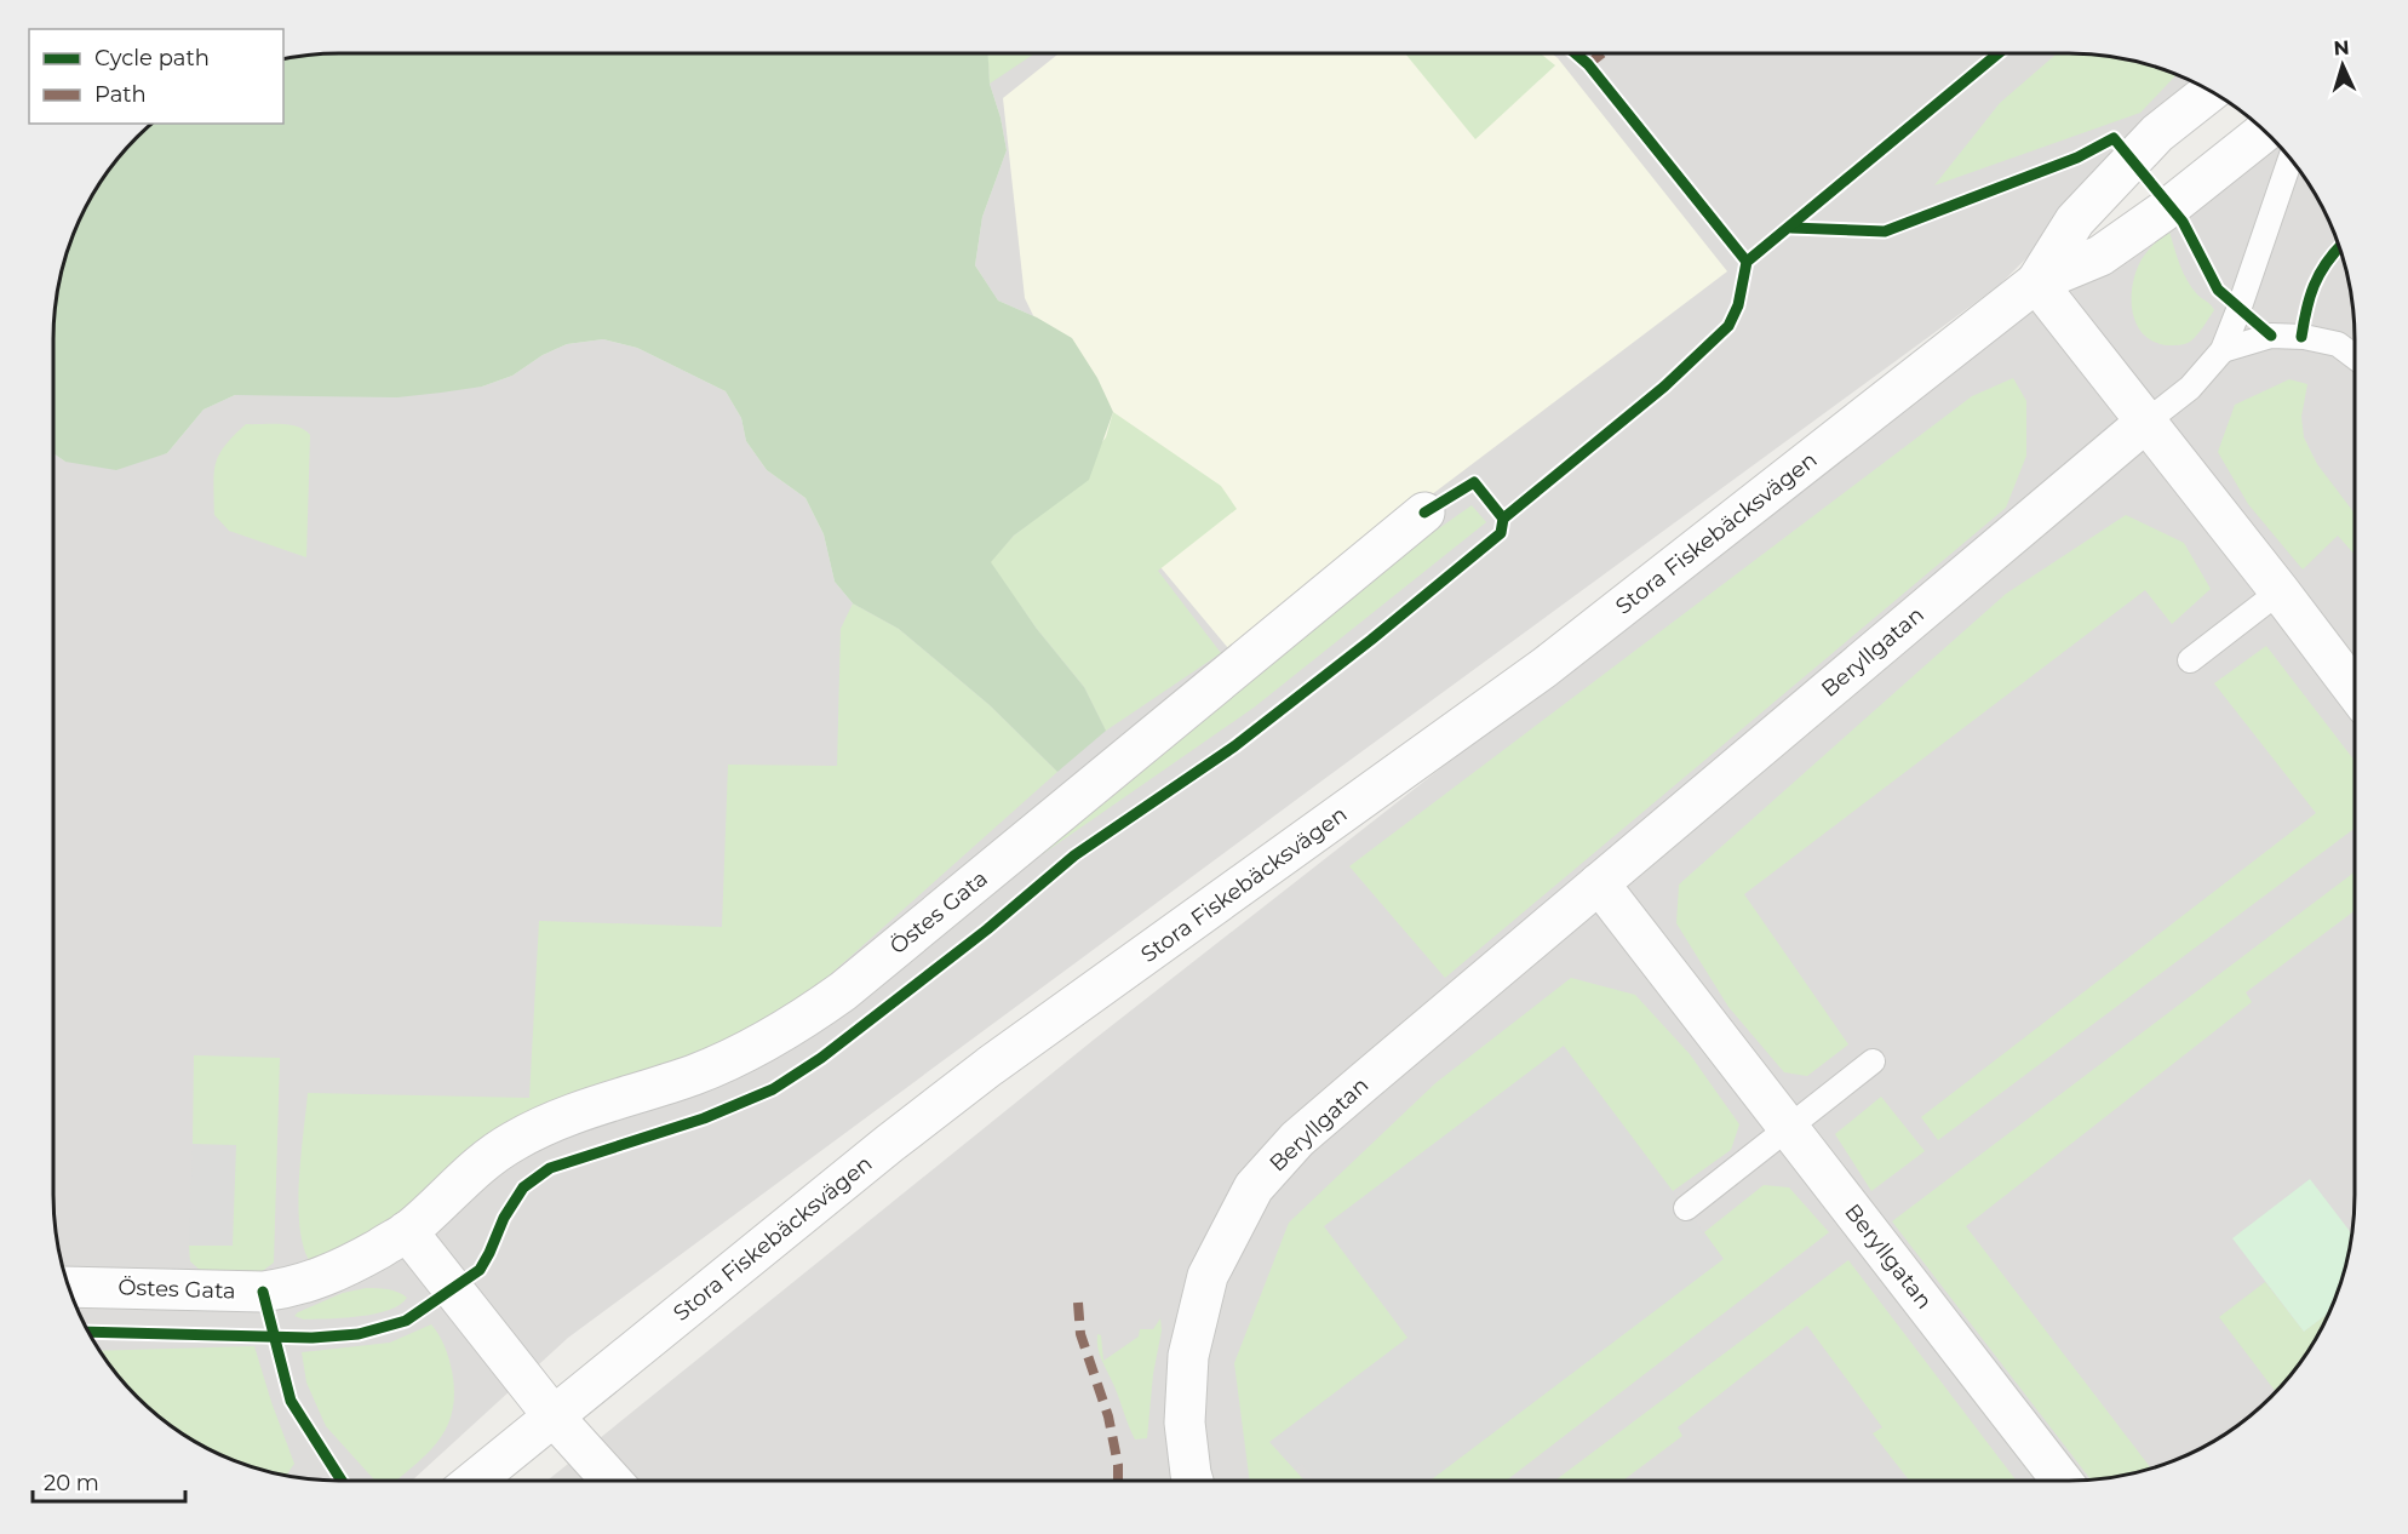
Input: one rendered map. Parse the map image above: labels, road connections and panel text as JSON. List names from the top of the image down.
{
  "streets": {
    "street": ["Stora Fiskebäcksvägen", "Beryllgatan", "Östes Gata"]
  },
  "legend": ["Cycle path", "Path"],
  "scale_bar": "20 m",
  "north": "top"
}
